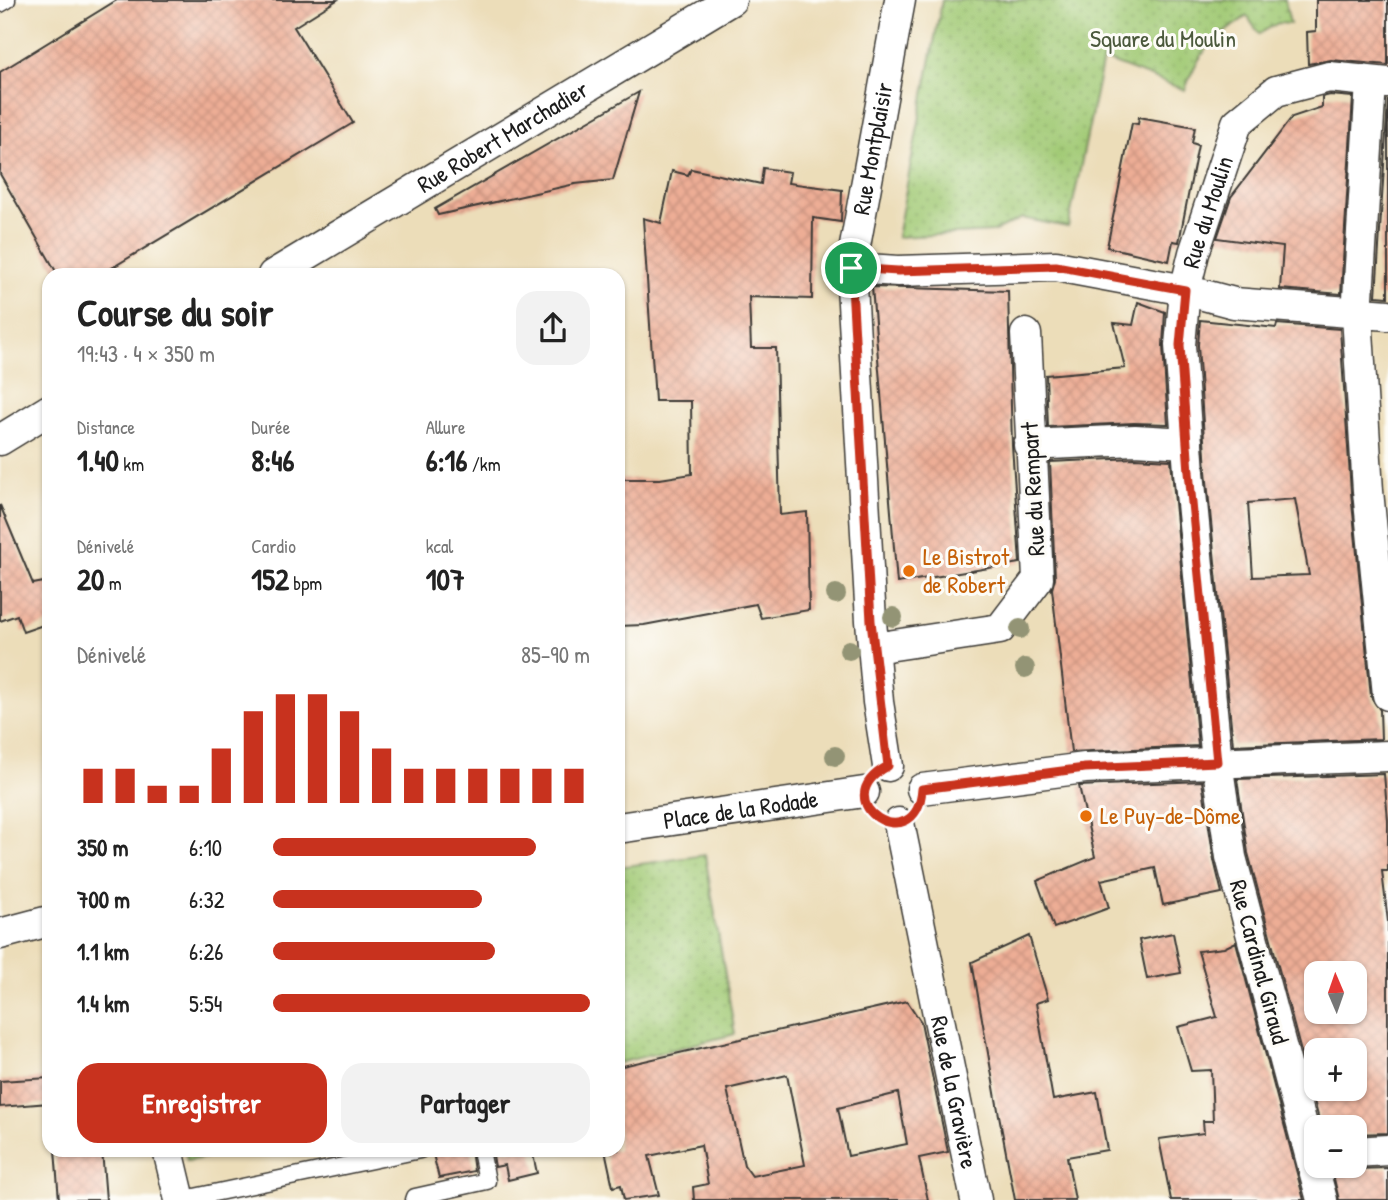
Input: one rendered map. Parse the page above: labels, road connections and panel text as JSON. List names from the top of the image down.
{
  "streets": {
    "street": [
      "Rue Robert Marchadier",
      "Rue Montplaisir",
      "Rue du Moulin",
      "Rue du Rempart",
      "Place de la Rodade",
      "Rue Cardinal Giraud",
      "Rue de la Gravière"
    ]
  },
  "crossings": [
    ["Rue Montplaisir", "Rue du Rempart"],
    ["Rue du Moulin", "Rue Cardinal Giraud"],
    ["Place de la Rodade", "Rue de la Gravière"]
  ],
  "parks": ["Square du Moulin"],
  "places": ["Le Bistrot de Robert", "Le Puy-de-Dôme"],
  "north": "top",
  "page": {
    "heading": ["Course du soir", "19:43 · 4 × 350 m"],
    "stats": [
      ["Distance", "1.40 km"],
      ["Durée", "8:46"],
      ["Allure", "6:16 /km"],
      ["Dénivelé", "20 m"],
      ["Cardio", "152 bpm"],
      ["kcal", "107"]
    ],
    "chart": ["Dénivelé", "85–90 m"],
    "list": [
      {
        "name": "350 m",
        "note": "6:10"
      },
      {
        "name": "700 m",
        "note": "6:32"
      },
      {
        "name": "1.1 km",
        "note": "6:26"
      },
      {
        "name": "1.4 km",
        "note": "5:54"
      }
    ],
    "map_buttons": ["+", "−"],
    "buttons": ["Enregistrer", "Partager"]
  }
}
